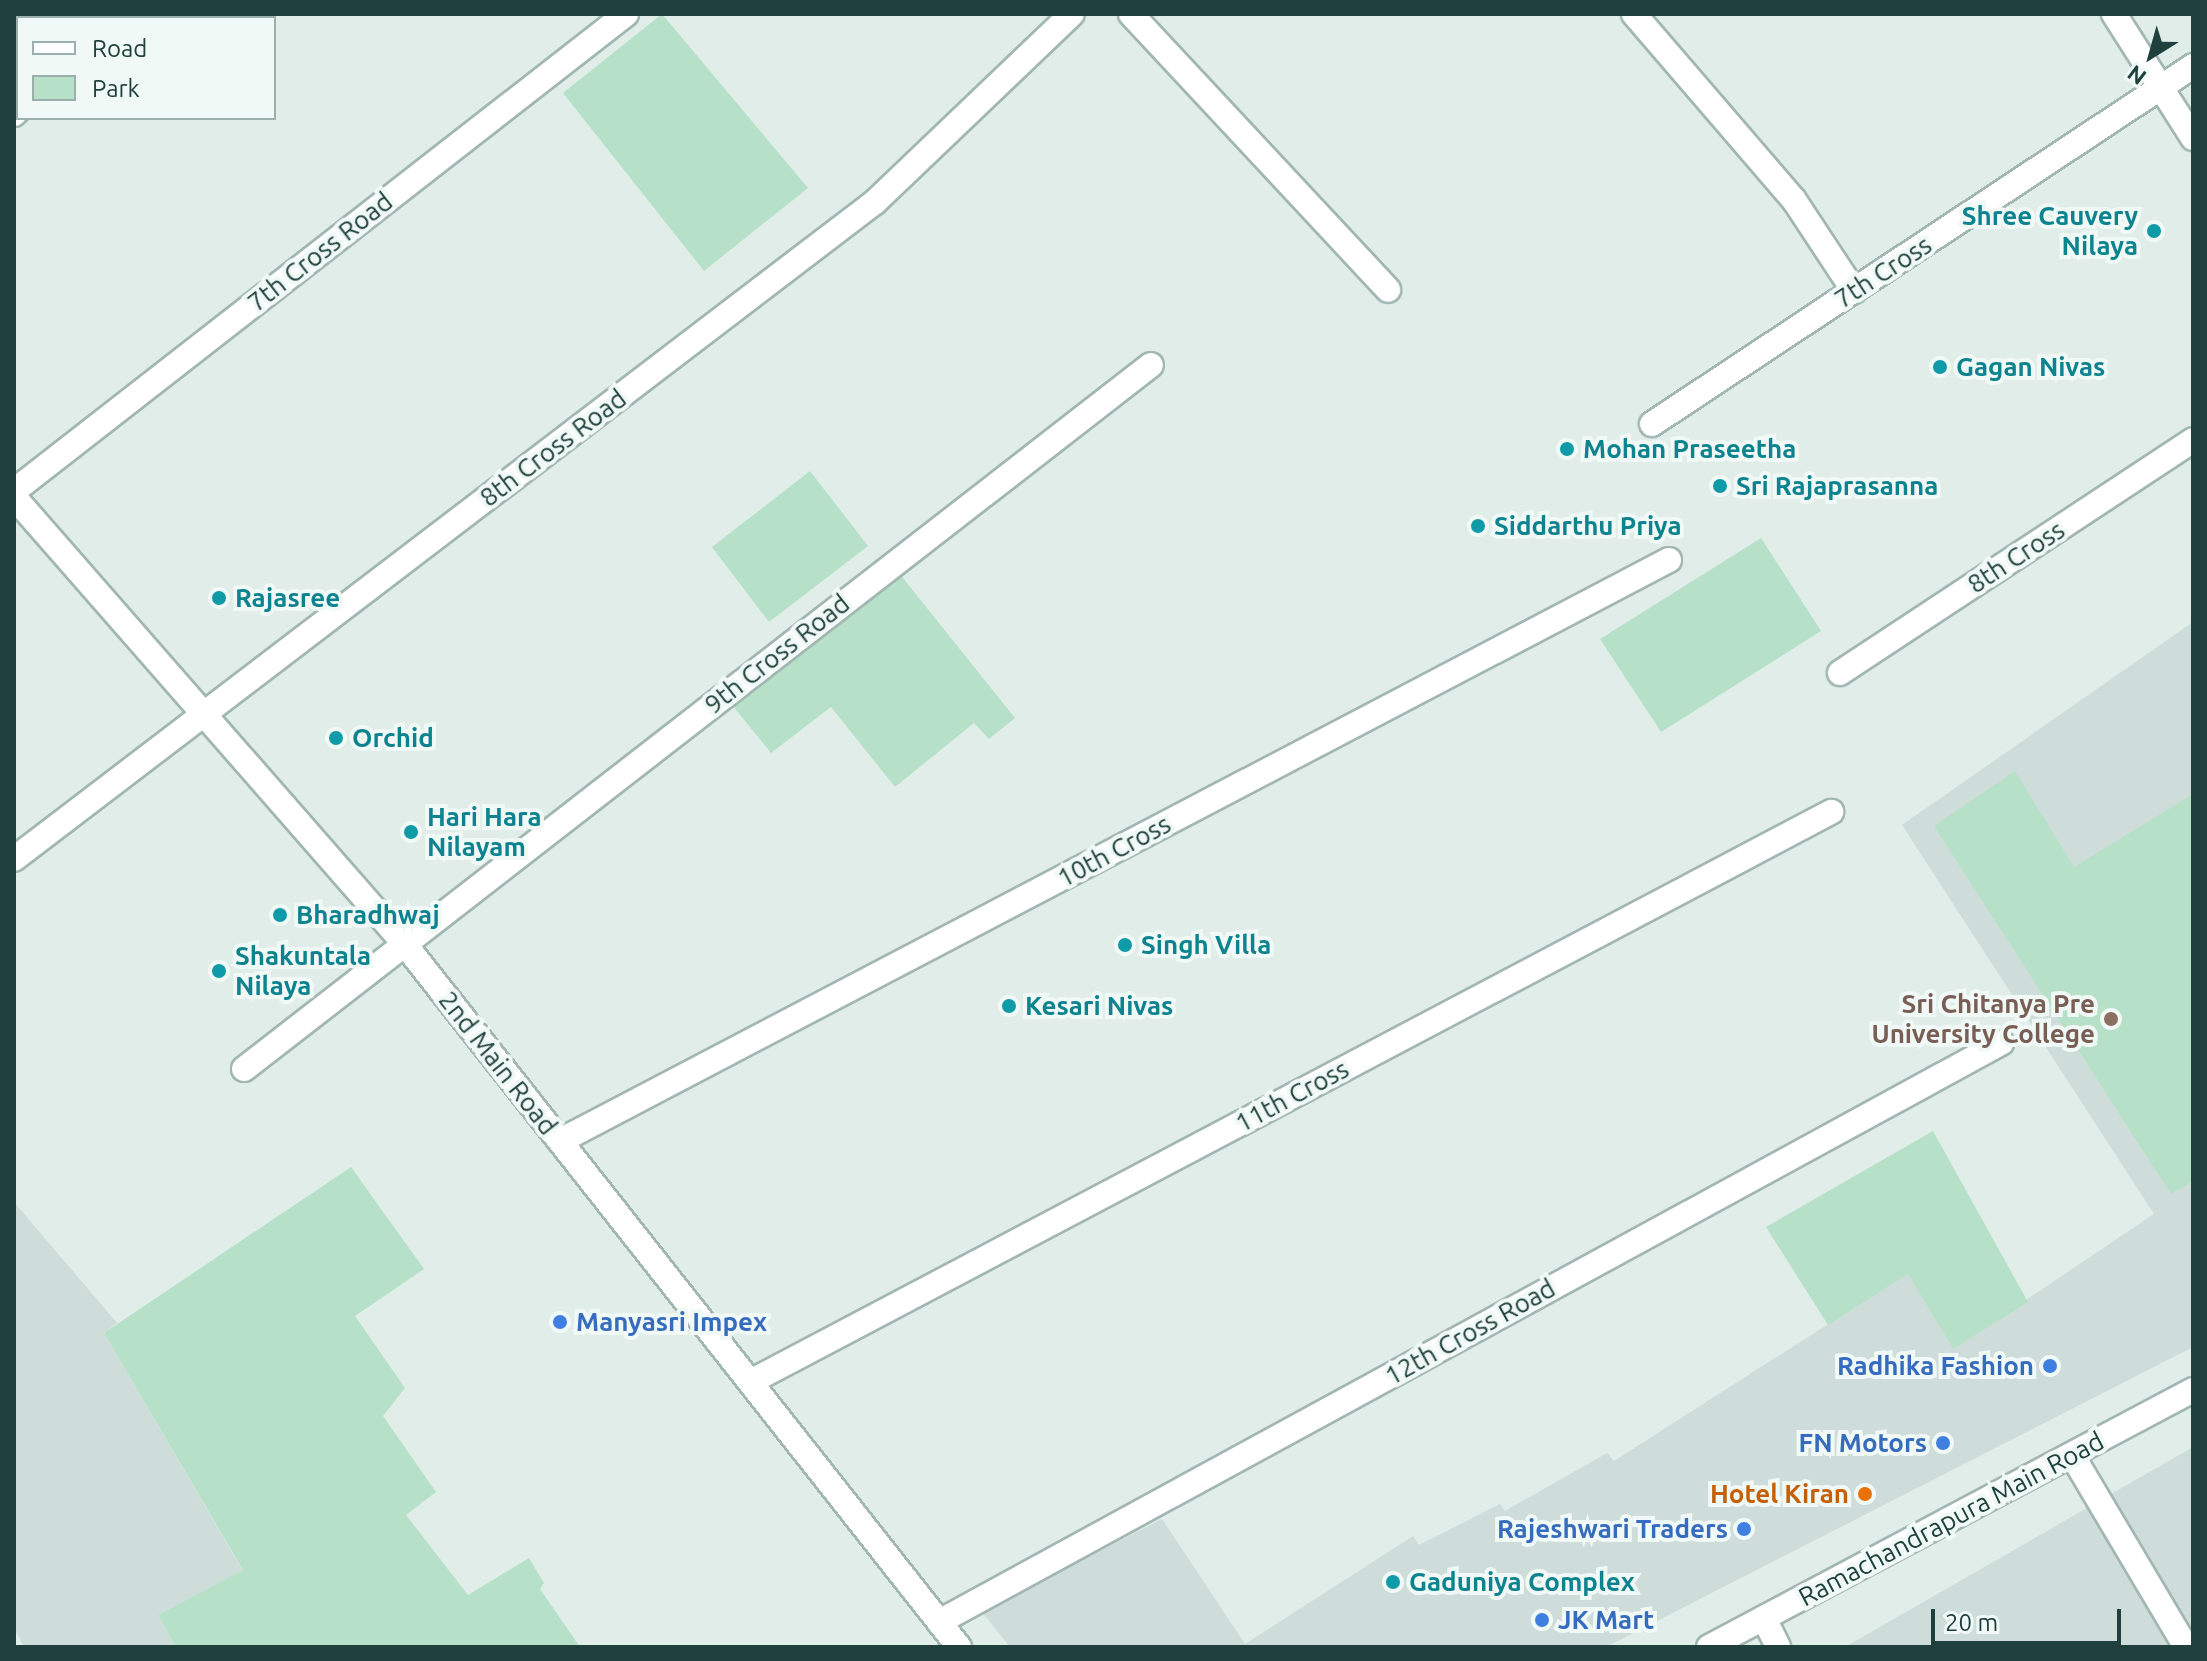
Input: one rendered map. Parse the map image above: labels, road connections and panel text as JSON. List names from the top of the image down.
{
  "streets": {
    "street": [
      "7th Cross Road",
      "7th Cross",
      "8th Cross Road",
      "8th Cross",
      "9th Cross Road",
      "10th Cross",
      "2nd Main Road",
      "11th Cross",
      "12th Cross Road",
      "Ramachandrapura Main Road"
    ]
  },
  "crossings": [
    ["8th Cross Road", "2nd Main Road"],
    ["9th Cross Road", "2nd Main Road"],
    ["10th Cross", "2nd Main Road"],
    ["2nd Main Road", "11th Cross"],
    ["2nd Main Road", "12th Cross Road"]
  ],
  "places": [
    "Shree Cauvery Nilaya",
    "Gagan Nivas",
    "Mohan Praseetha",
    "Sri Rajaprasanna",
    "Siddarthu Priya",
    "Rajasree",
    "Orchid",
    "Hari Hara Nilayam",
    "Bharadhwaj",
    "Singh Villa",
    "Shakuntala Nilaya",
    "Kesari Nivas",
    "Sri Chitanya Pre University College",
    "Manyasri Impex",
    "Radhika Fashion",
    "FN Motors",
    "Hotel Kiran",
    "Rajeshwari Traders",
    "Gaduniya Complex",
    "JK Mart"
  ],
  "legend": ["Road", "Park"],
  "scale_bar": "20 m",
  "north": "bottom left"
}
